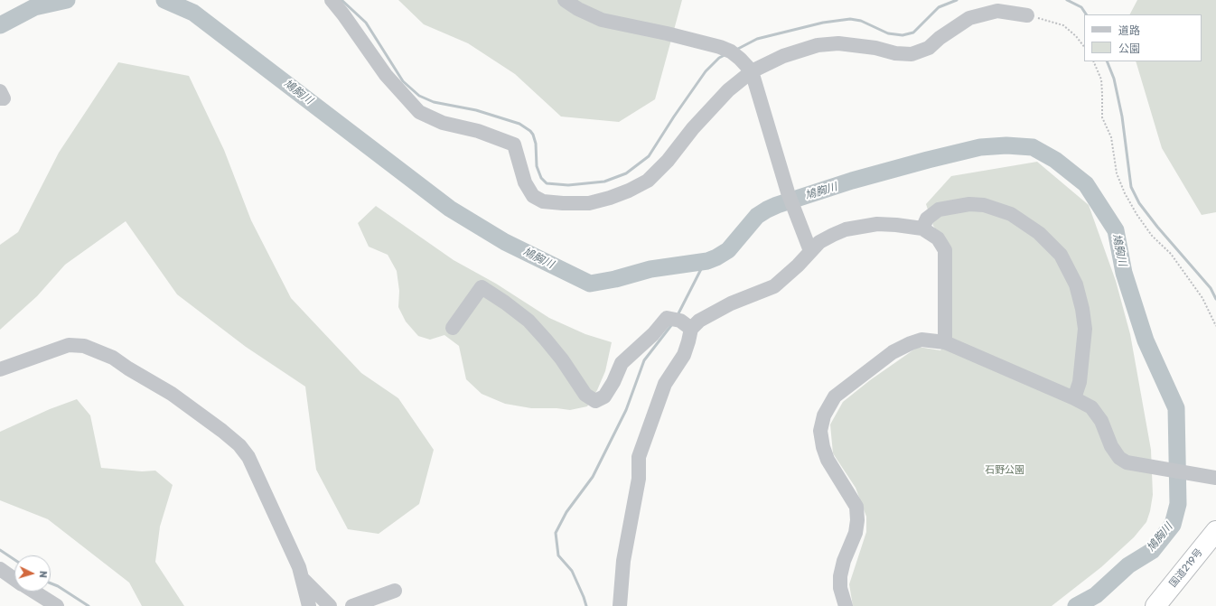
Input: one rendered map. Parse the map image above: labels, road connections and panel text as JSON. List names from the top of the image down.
{
  "streets": {
    "highway": ["国道219号"]
  },
  "water": ["鳩胸川"],
  "parks": ["石野公園"],
  "legend": ["道路", "公園"],
  "north": "right"
}
